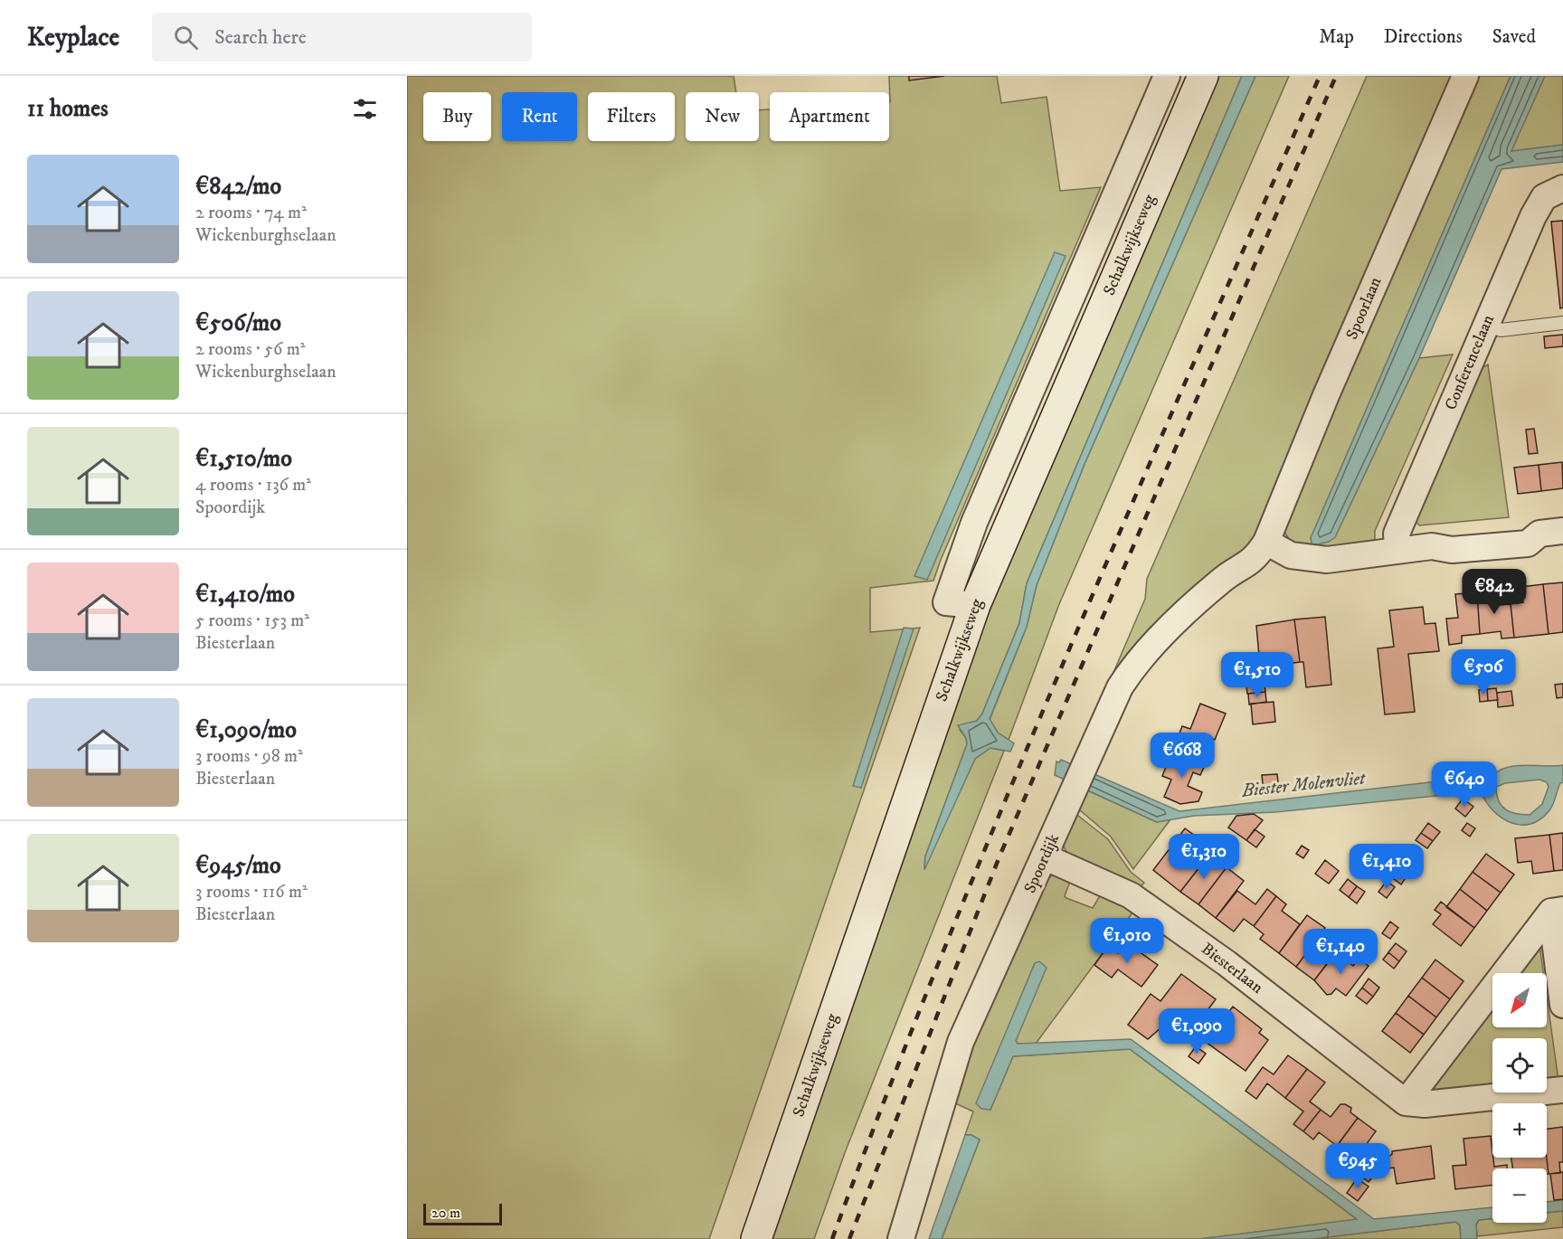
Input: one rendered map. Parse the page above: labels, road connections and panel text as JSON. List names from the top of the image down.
{
  "streets": {
    "street": [
      "Schalkwijkseweg",
      "Spoorlaan",
      "Conferencelaan",
      "Spoordijk",
      "Biesterlaan"
    ]
  },
  "crossings": [
    ["Spoorlaan", "Spoordijk"],
    ["Spoordijk", "Biesterlaan"]
  ],
  "water": ["Biester Molenvliet"],
  "scale_bar": "20 m",
  "north": "bottom left",
  "page": {
    "header": "Keyplace",
    "search": "Search here",
    "nav": ["Map", "Directions", "Saved"],
    "heading": "11 homes",
    "chip": [
      "Buy",
      "Rent",
      "Filters",
      "New",
      "Apartment"
    ],
    "list": [
      {
        "name": "€842/mo",
        "note": "2 rooms · 74 m² · Wickenburghselaan"
      },
      {
        "name": "€506/mo",
        "note": "2 rooms · 56 m² · Wickenburghselaan"
      },
      {
        "name": "€1,510/mo",
        "note": "4 rooms · 136 m² · Spoordijk"
      },
      {
        "name": "€1,410/mo",
        "note": "5 rooms · 153 m² · Biesterlaan"
      },
      {
        "name": "€1,090/mo",
        "note": "3 rooms · 98 m² · Biesterlaan"
      },
      {
        "name": "€945/mo",
        "note": "3 rooms · 116 m² · Biesterlaan"
      }
    ],
    "price": [
      "€842",
      "€506",
      "€1,510",
      "€668",
      "€640",
      "€1,310",
      "€1,410",
      "€1,010",
      "€1,140",
      "€1,090",
      "€945"
    ],
    "map_buttons": ["+", "−"],
    "scale": "20 m"
  }
}
